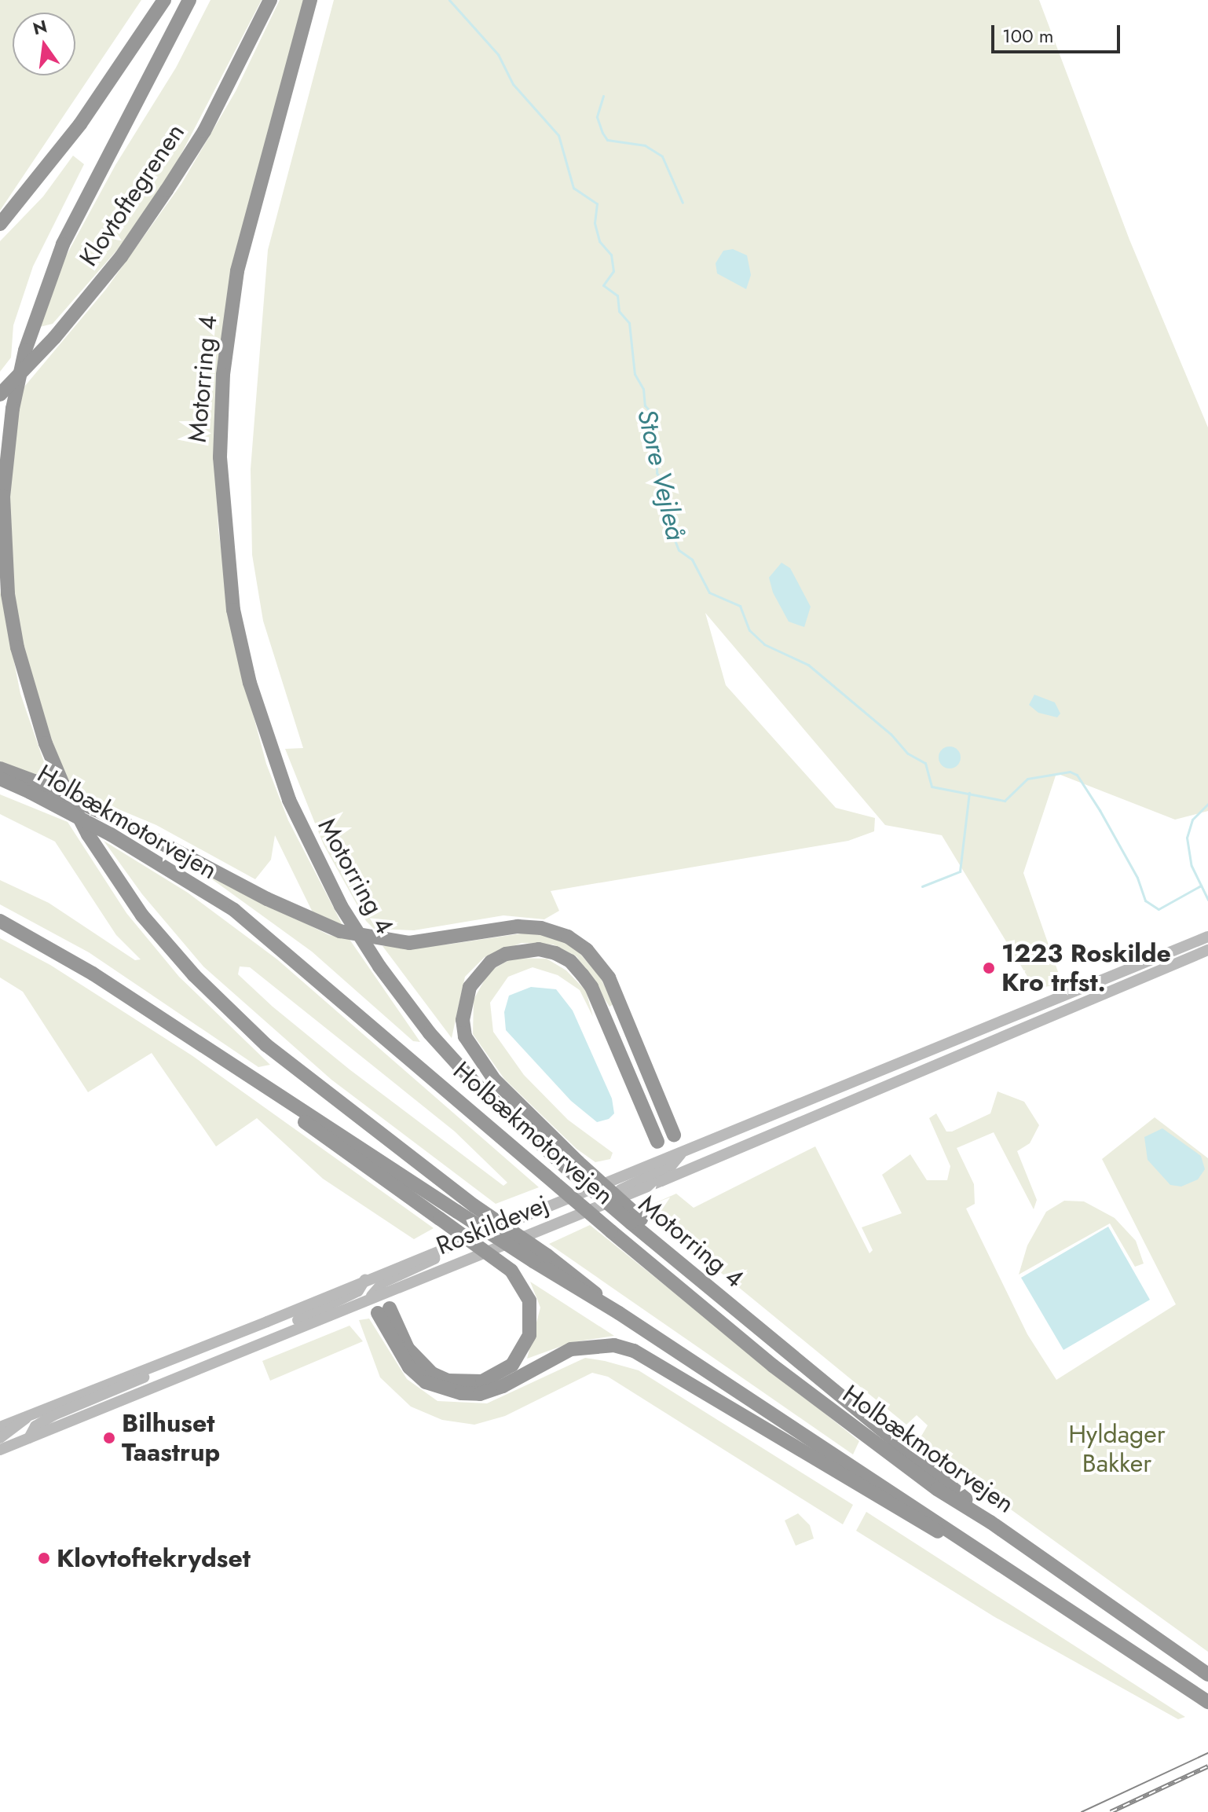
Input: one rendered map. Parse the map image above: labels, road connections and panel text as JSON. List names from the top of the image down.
{
  "streets": {
    "highway": ["Klovtoftegrenen", "Motorring 4", "Holbækmotorvejen"],
    "main road": ["Roskildevej"]
  },
  "crossings": [
    ["Motorring 4", "Holbækmotorvejen"]
  ],
  "water": ["Store Vejleå"],
  "parks": ["Hyldager Bakker"],
  "places": ["1223 Roskilde Kro trfst.", "Bilhuset Taastrup", "Klovtoftekrydset"],
  "scale_bar": "100 m",
  "north": "top"
}
